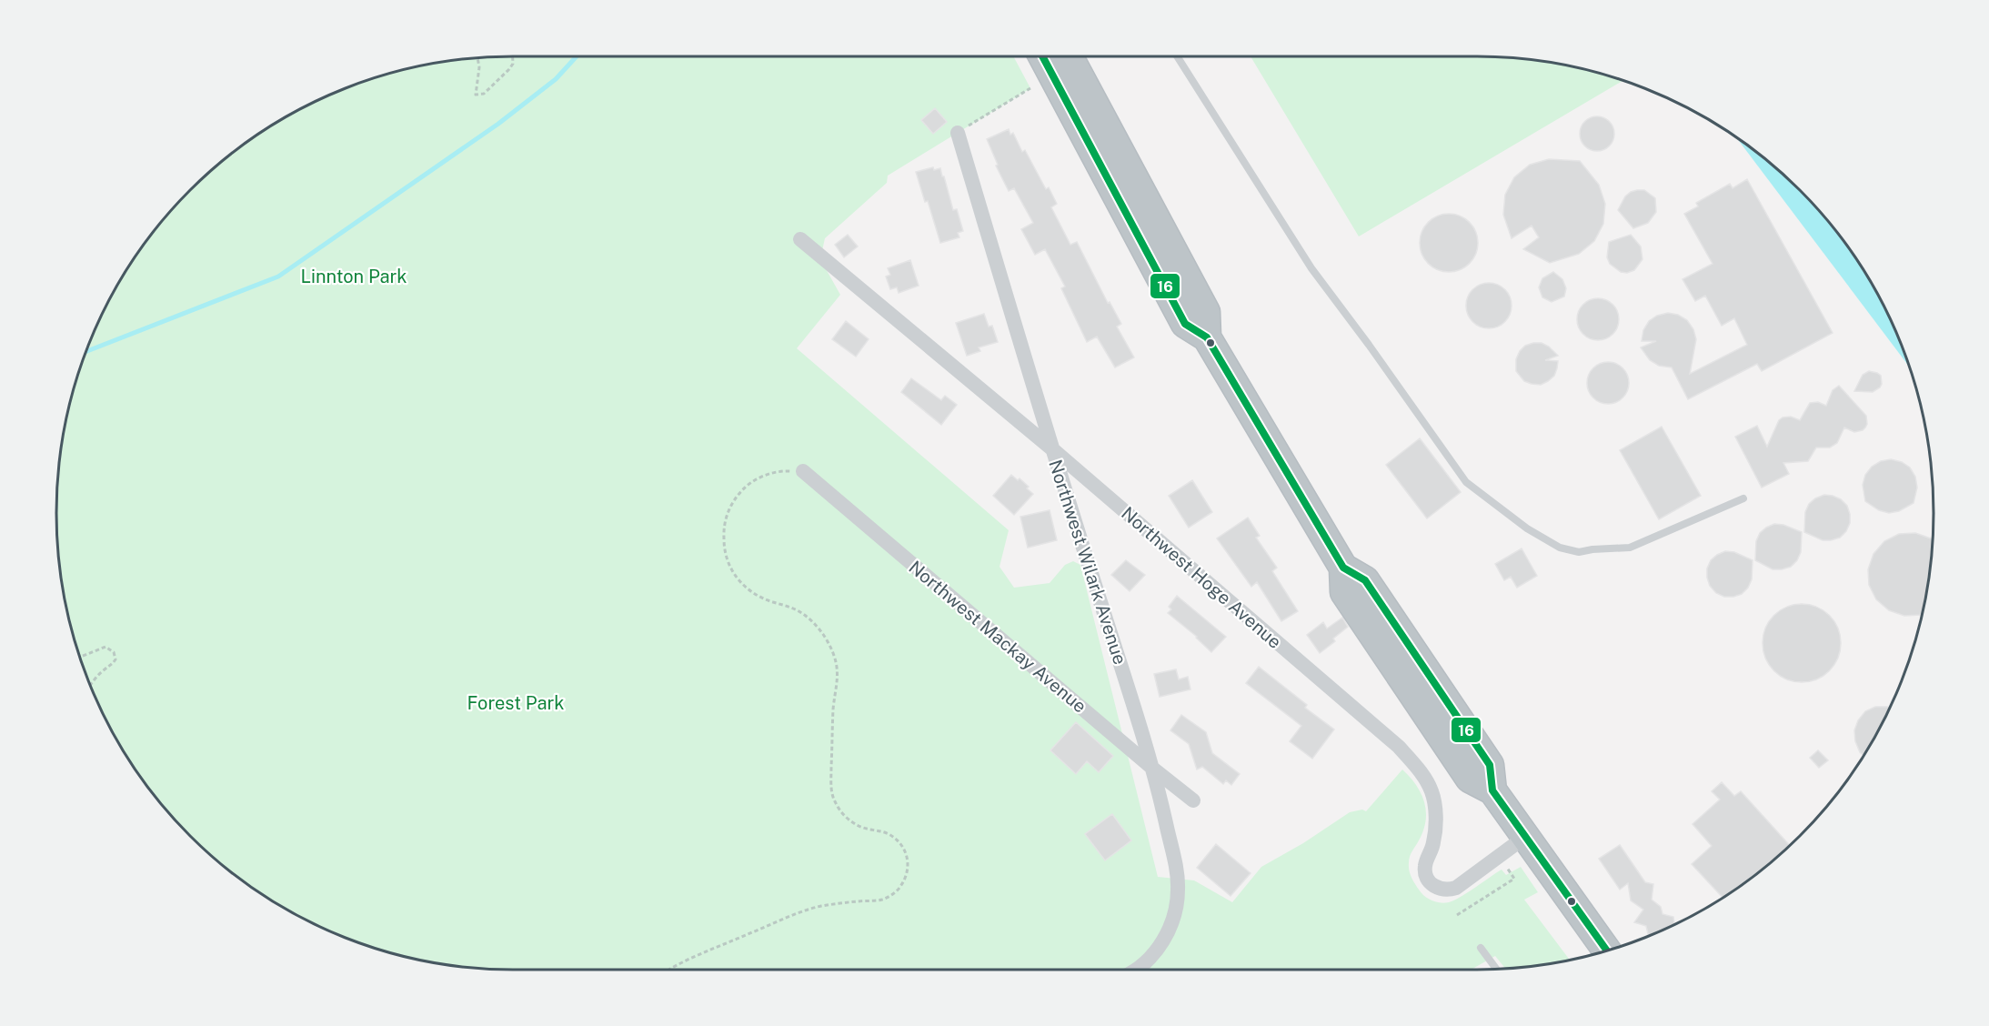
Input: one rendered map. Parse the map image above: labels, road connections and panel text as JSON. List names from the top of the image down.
{
  "streets": {
    "street": ["Northwest Wilark Avenue", "Northwest Hoge Avenue", "Northwest Mackay Avenue"]
  },
  "crossings": [
    ["Northwest Wilark Avenue", "Northwest Hoge Avenue"],
    ["Northwest Wilark Avenue", "Northwest Mackay Avenue"]
  ],
  "parks": ["Linnton Park", "Forest Park"],
  "lines": ["transit line 16"]
}
